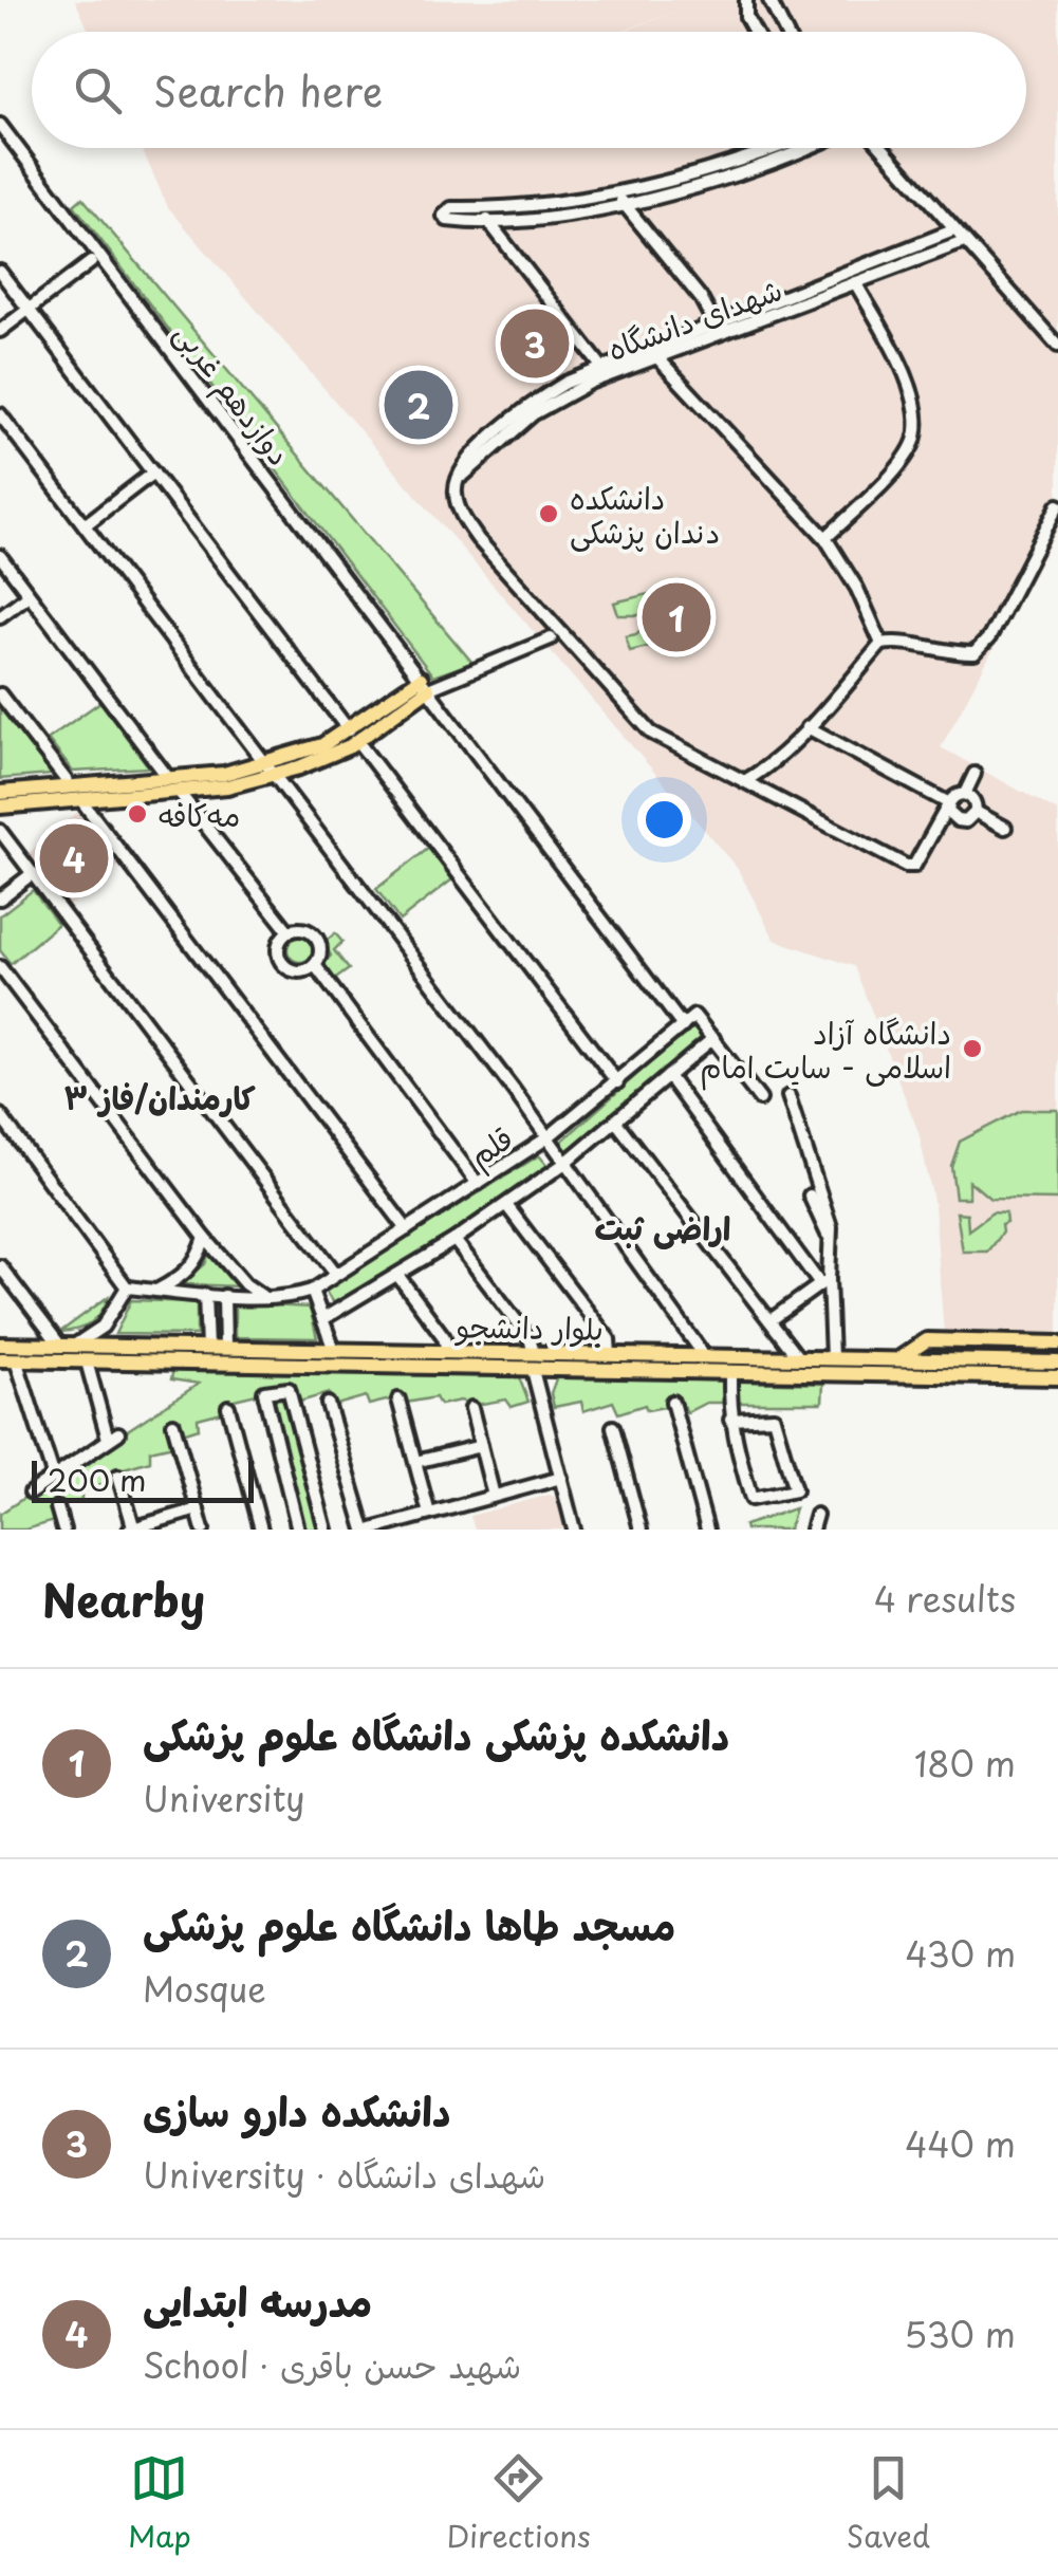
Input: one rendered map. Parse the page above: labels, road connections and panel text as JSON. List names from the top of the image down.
{
  "streets": {
    "main road": ["بلوار دانشجو"],
    "street": ["شهدای دانشگاه", "دوازدهم غربی", "قلم"]
  },
  "crossings": [
    ["دوازدهم غربی", "قلم"]
  ],
  "districts": ["کارمندان/فاز ۳", "اراضی ثبت"],
  "places": ["دانشکده دندان پزشکی", "مه‌کافه", "دانشگاه آزاد اسلامی - سایت امام"],
  "scale_bar": "200 m",
  "page": {
    "search": "Search here",
    "pins": [
      "3",
      "2",
      "1",
      "4"
    ],
    "scale": "200 m",
    "heading": ["Nearby", "4 results"],
    "list": [
      {
        "mark": "1",
        "name": "دانشکده پزشکی دانشگاه علوم پزشکی",
        "note": "University",
        "value": "180 m"
      },
      {
        "mark": "2",
        "name": "مسجد طاها دانشگاه علوم پزشکی",
        "note": "Mosque",
        "value": "430 m"
      },
      {
        "mark": "3",
        "name": "دانشکده دارو سازی",
        "note": "University · شهدای دانشگاه",
        "value": "440 m"
      },
      {
        "mark": "4",
        "name": "مدرسه ابتدایی",
        "note": "School · شهید حسن باقری",
        "value": "530 m"
      }
    ],
    "nav": ["Map", "Directions", "Saved"]
  }
}
